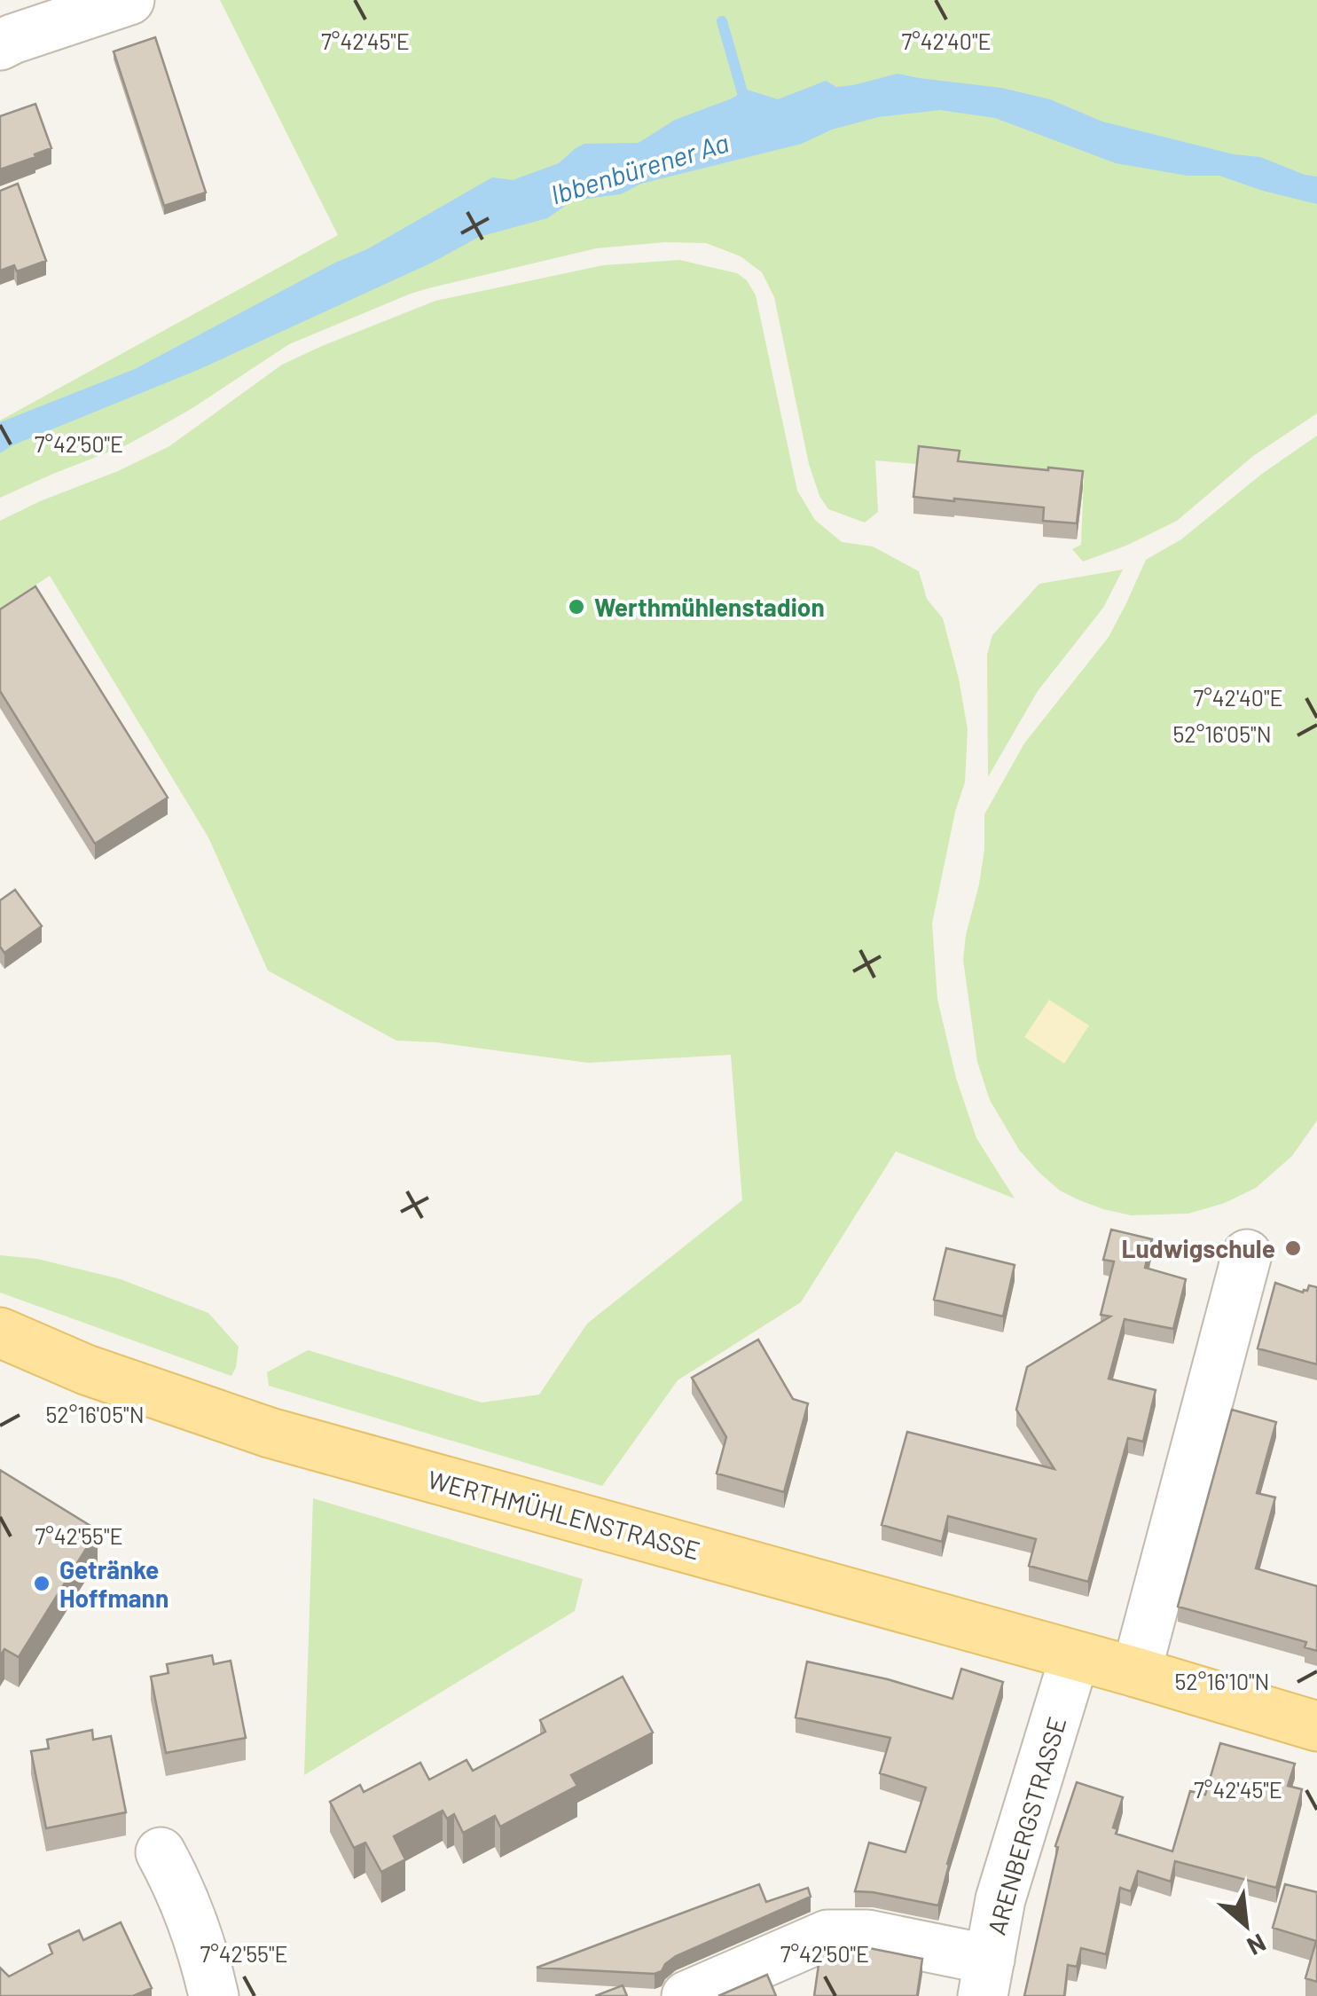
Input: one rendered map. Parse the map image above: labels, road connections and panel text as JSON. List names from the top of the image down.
{
  "streets": {
    "main road": ["WERTHMÜHLENSTRASSE"],
    "street": ["ARENBERGSTRASSE"]
  },
  "crossings": [
    ["WERTHMÜHLENSTRASSE", "ARENBERGSTRASSE"]
  ],
  "water": ["Ibbenbürener Aa"],
  "places": ["Werthmühlenstadion", "Ludwigschule", "Getränke Hoffmann"],
  "north": "bottom right",
  "coordinates": [
    "7°42'45\"E",
    "7°42'40\"E",
    "7°42'50\"E",
    "52°16'05\"N",
    "7°42'55\"E",
    "52°16'10\"N"
  ]
}
